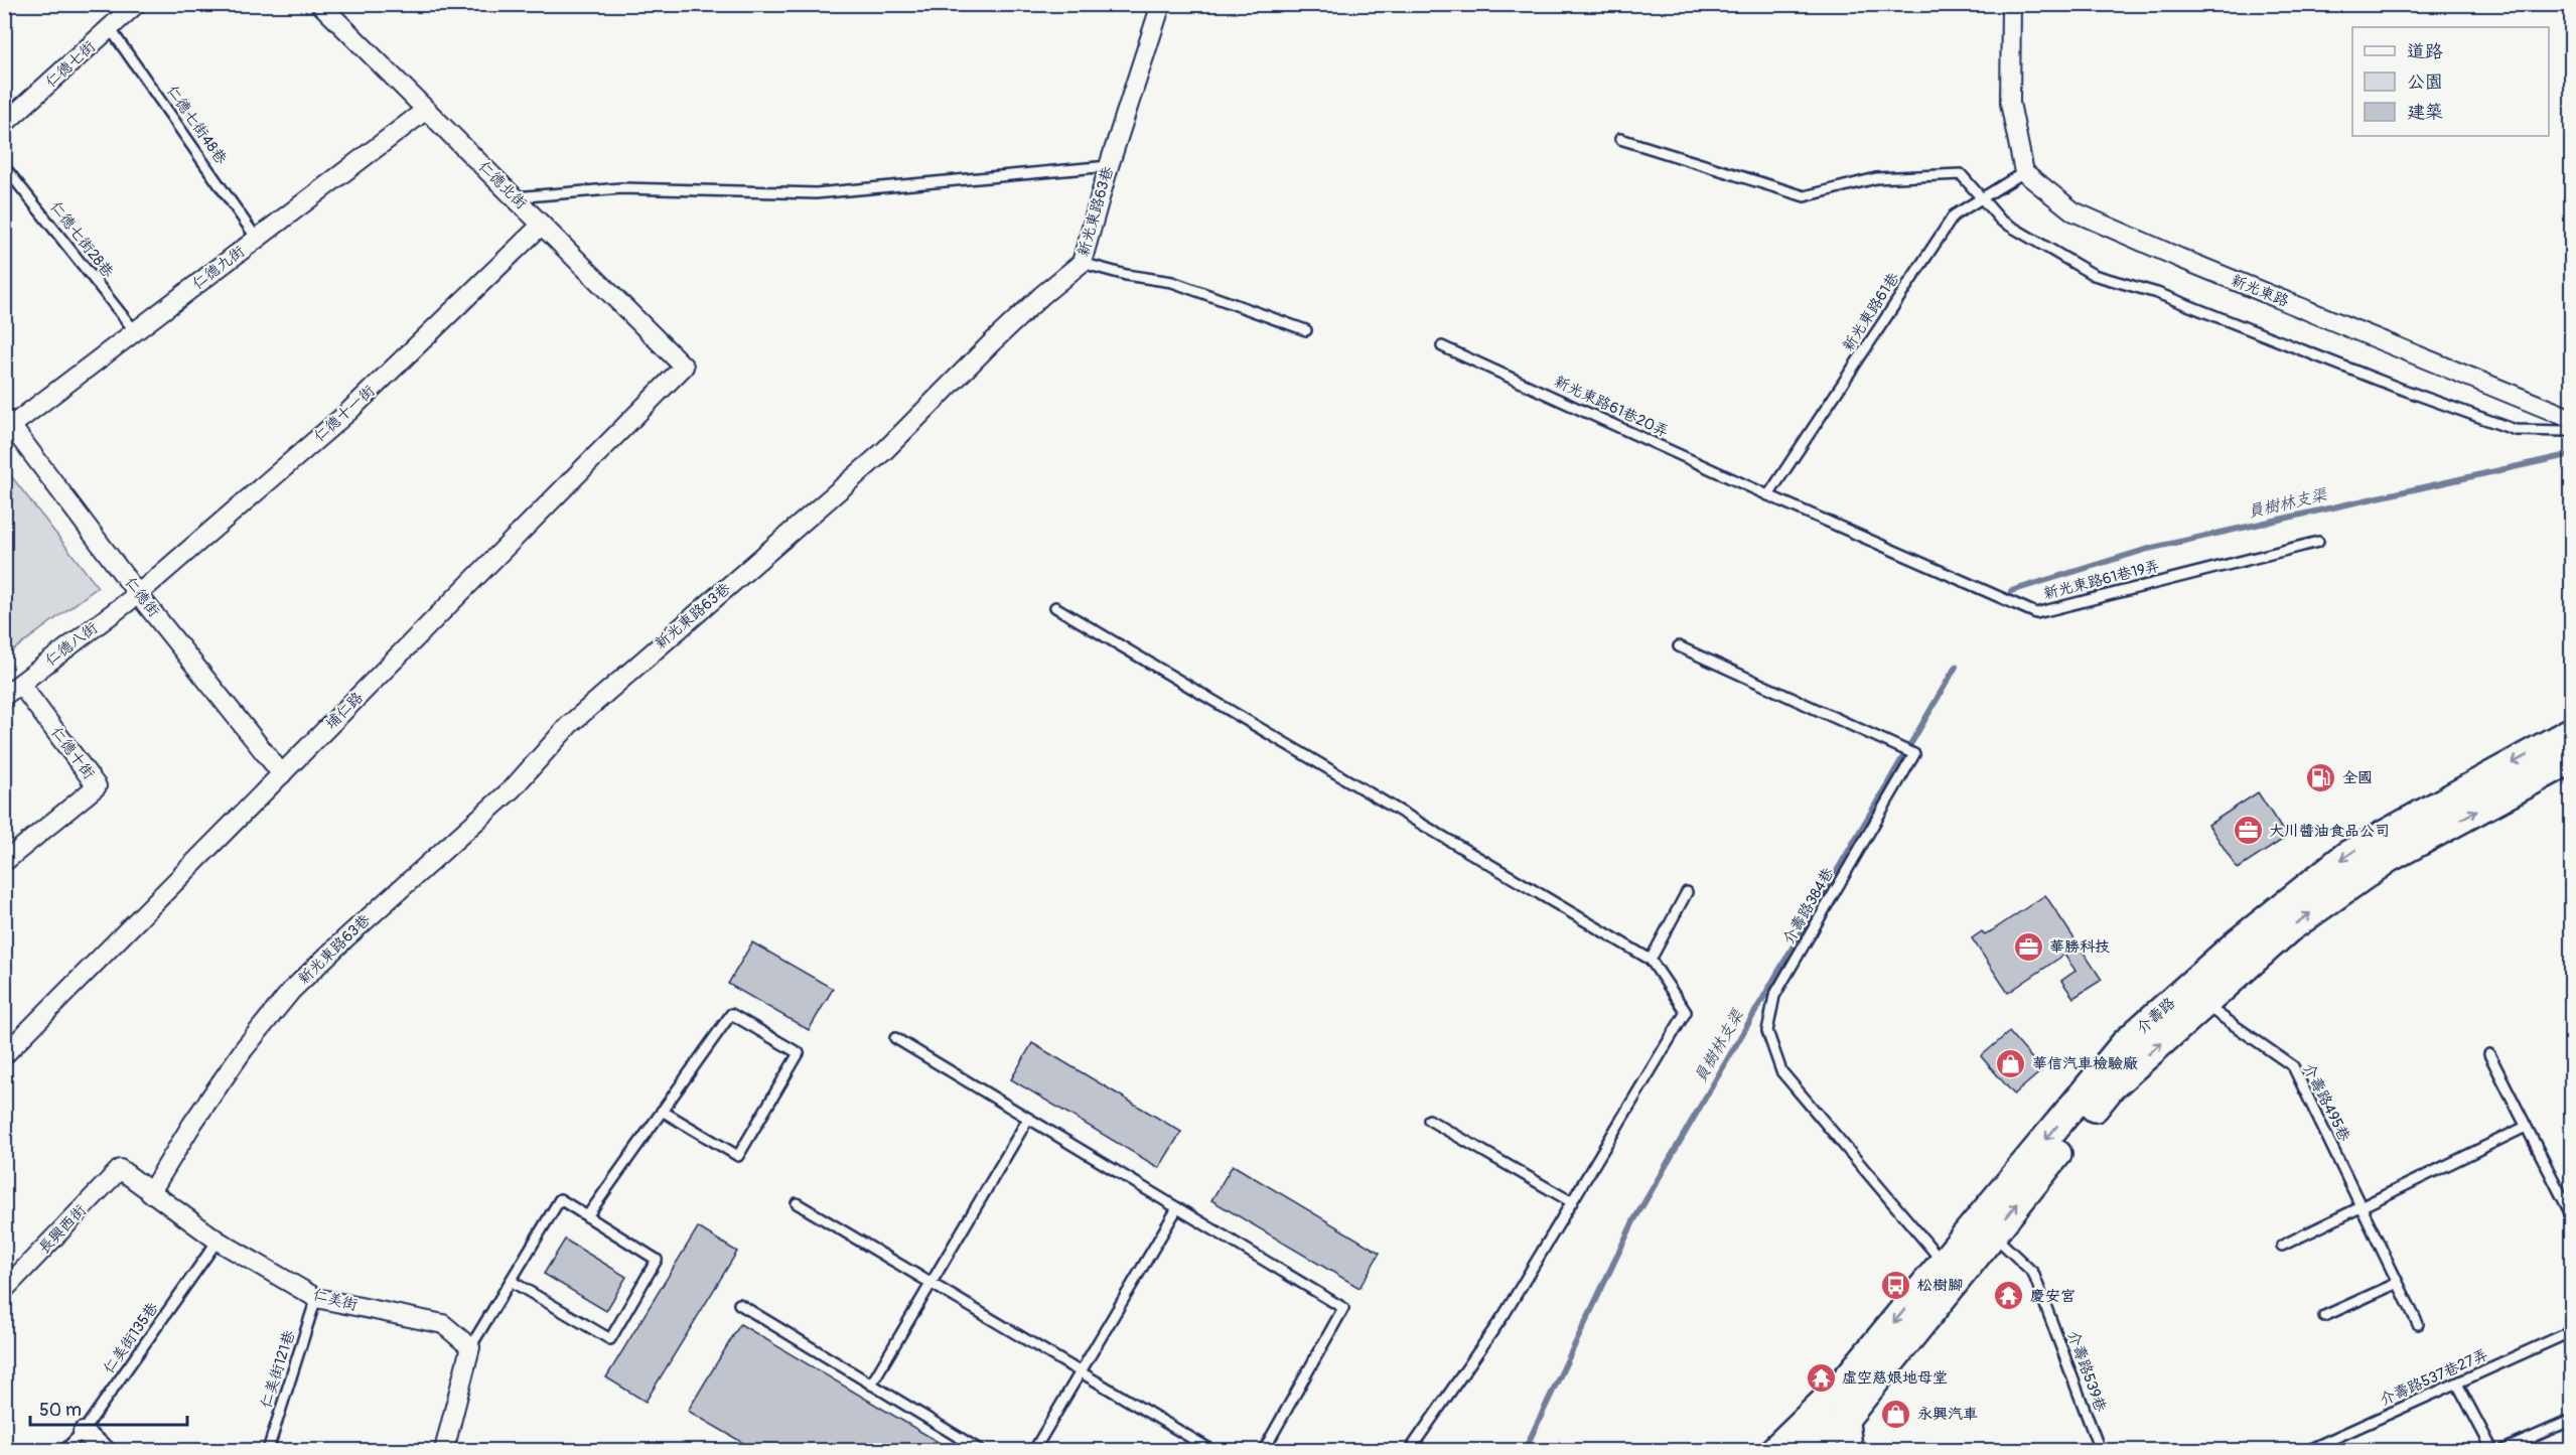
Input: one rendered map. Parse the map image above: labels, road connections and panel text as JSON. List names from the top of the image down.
{
  "streets": {
    "main road": ["介壽路"],
    "street": [
      "仁德七街",
      "仁德北街",
      "新光東路63巷",
      "仁德九街",
      "新光東路",
      "仁德十一街",
      "仁德街",
      "仁德八街",
      "埔仁路",
      "仁德十街",
      "長興西街",
      "仁美街"
    ],
    "lane": [
      "仁德七街48巷",
      "仁德七街28巷",
      "新光東路61巷",
      "新光東路61巷20弄",
      "新光東路61巷19弄",
      "介壽路384巷",
      "介壽路495巷",
      "仁美街135巷",
      "仁美街121巷",
      "介壽路539巷",
      "介壽路537巷27弄"
    ]
  },
  "crossings": [
    ["仁德七街", "仁德七街48巷"],
    ["仁德七街48巷", "仁德九街"],
    ["仁德北街", "仁德九街"],
    ["仁德北街", "仁德十一街"],
    ["仁德北街", "埔仁路"],
    ["新光東路63巷", "仁美街"],
    ["仁德七街28巷", "仁德九街"],
    ["仁德九街", "仁德街"],
    ["新光東路", "新光東路61巷"],
    ["新光東路61巷", "新光東路61巷20弄"],
    ["新光東路61巷", "新光東路61巷19弄"],
    ["新光東路61巷20弄", "新光東路61巷19弄"],
    ["仁德十一街", "仁德街"],
    ["仁德十一街", "仁德八街"],
    ["仁德街", "仁德八街"],
    ["仁德街", "埔仁路"],
    ["仁德八街", "仁德十街"],
    ["介壽路384巷", "介壽路"],
    ["介壽路", "介壽路495巷"],
    ["介壽路", "介壽路539巷"],
    ["長興西街", "仁美街"],
    ["仁美街", "仁美街135巷"],
    ["仁美街", "仁美街121巷"]
  ],
  "water": ["員樹林支渠"],
  "places": {
    "fuel station": ["全國"],
    "office": ["大川醬油食品公司", "華勝科技"],
    "shop": ["華信汽車檢驗廠", "永興汽車"],
    "bus stop": ["松樹腳"],
    "temple": ["慶安宮", "虛空慈娘地母堂"]
  },
  "legend": ["道路", "公園", "建築"],
  "scale_bar": "50 m"
}
